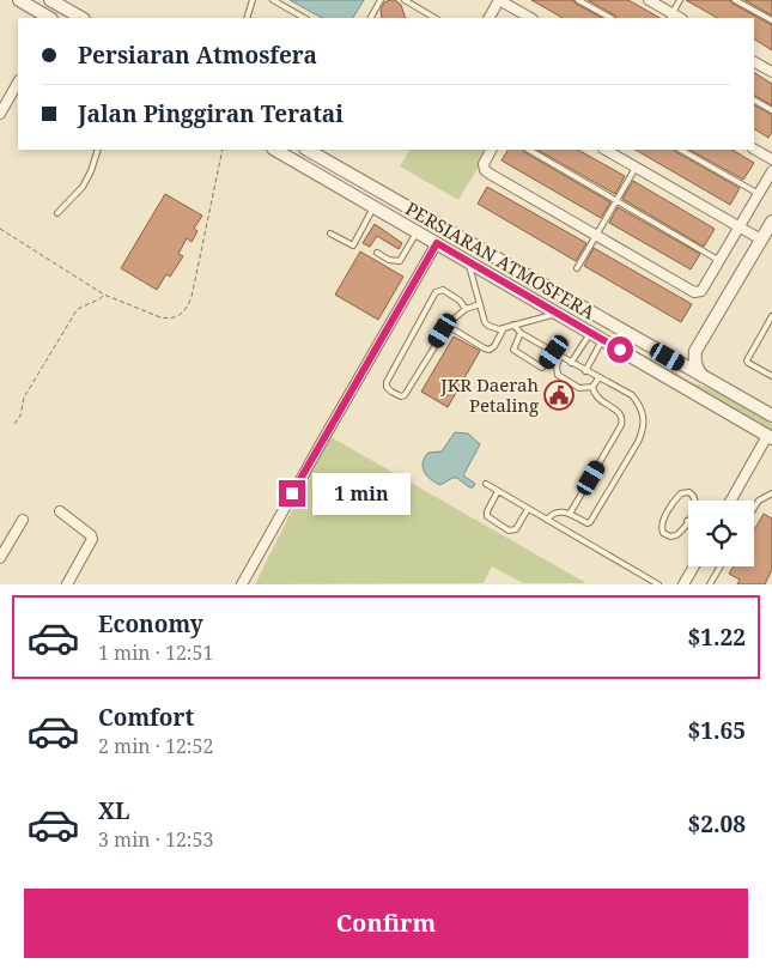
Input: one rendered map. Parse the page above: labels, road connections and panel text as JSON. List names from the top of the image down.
{
  "streets": {
    "street": ["PERSIARAN ATMOSFERA"]
  },
  "places": {
    "public building": ["JKR Daerah Petaling"]
  },
  "page": {
    "banner": ["Persiaran Atmosfera", "Jalan Pinggiran Teratai"],
    "bubble": "1 min",
    "list": [
      {
        "name": "Economy",
        "note": "1 min · 12:51",
        "value": "$1.22"
      },
      {
        "name": "Comfort",
        "note": "2 min · 12:52",
        "value": "$1.65"
      },
      {
        "name": "XL",
        "note": "3 min · 12:53",
        "value": "$2.08"
      }
    ],
    "buttons": "Confirm"
  }
}
